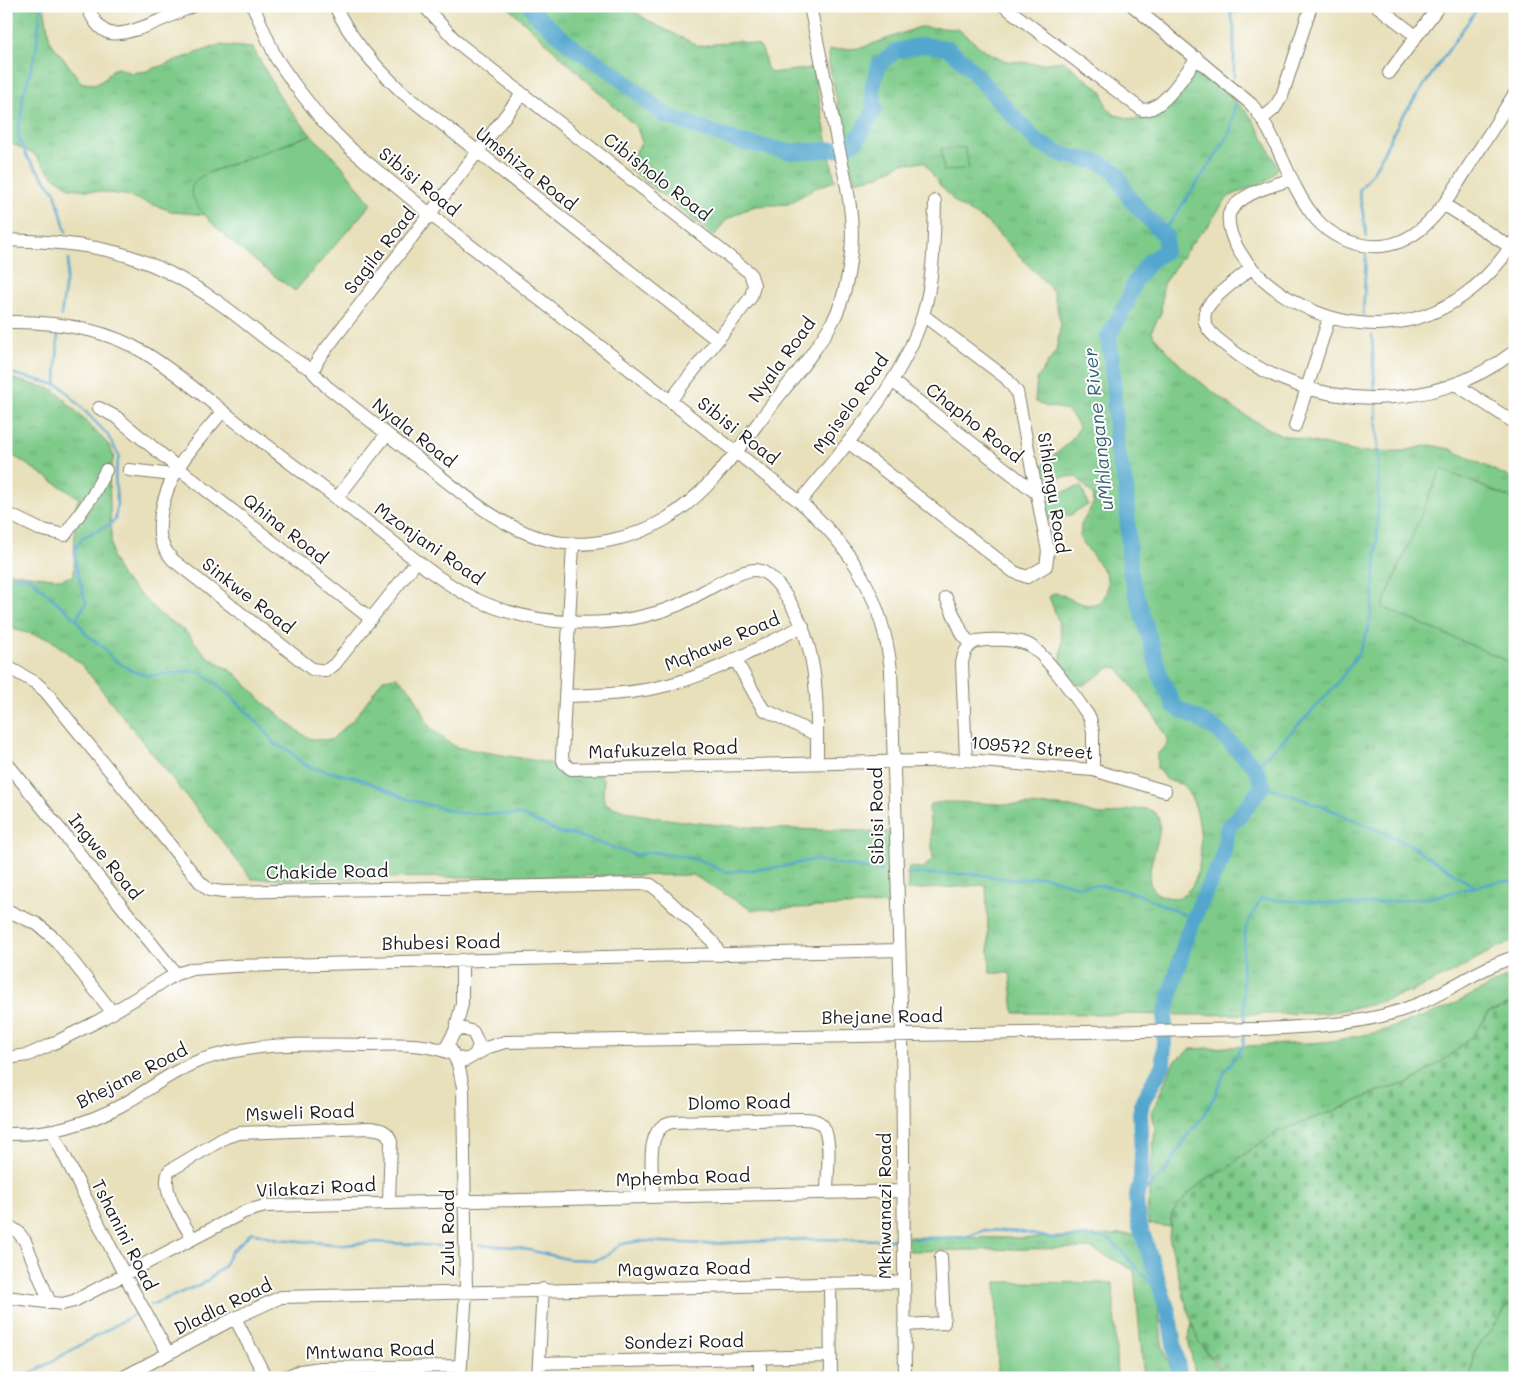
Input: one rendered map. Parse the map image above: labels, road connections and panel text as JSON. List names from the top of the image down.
{
  "streets": {
    "street": [
      "Umshiza Road",
      "Cibisholo Road",
      "Sibisi Road",
      "Sagila Road",
      "Nyala Road",
      "Mpiselo Road",
      "Chapho Road",
      "Sihlangu Road",
      "Qhina Road",
      "Mzonjani Road",
      "Sinkwe Road",
      "Mqhawe Road",
      "109572 Street",
      "Mafukuzela Road",
      "Ingwe Road",
      "Chakide Road",
      "Bhubesi Road",
      "Bhejane Road",
      "Dlomo Road",
      "Msweli Road",
      "Mphemba Road",
      "Vilakazi Road",
      "Mkhwanazi Road",
      "Zulu Road",
      "Tshanini Road",
      "Magwaza Road",
      "Dladla Road",
      "Sondezi Road",
      "Mntwana Road"
    ]
  },
  "crossings": [
    ["Umshiza Road", "Cibisholo Road"],
    ["Umshiza Road", "Sagila Road"],
    ["Cibisholo Road", "Sibisi Road"],
    ["Cibisholo Road", "Sagila Road"],
    ["Sibisi Road", "Sagila Road"],
    ["Sibisi Road", "Nyala Road"],
    ["Sibisi Road", "Mpiselo Road"],
    ["Sibisi Road", "109572 Street"],
    ["Sibisi Road", "Mafukuzela Road"],
    ["Sibisi Road", "Bhubesi Road"],
    ["Sibisi Road", "Bhejane Road"],
    ["Sibisi Road", "Mkhwanazi Road"],
    ["Sagila Road", "Nyala Road"],
    ["Nyala Road", "Mafukuzela Road"],
    ["Mpiselo Road", "Chapho Road"],
    ["Mpiselo Road", "Sihlangu Road"],
    ["Chapho Road", "Sihlangu Road"],
    ["Qhina Road", "Sinkwe Road"],
    ["Mzonjani Road", "Sinkwe Road"],
    ["Mzonjani Road", "Mqhawe Road"],
    ["Mzonjani Road", "Mafukuzela Road"],
    ["Mqhawe Road", "Mafukuzela Road"],
    ["109572 Street", "Mafukuzela Road"],
    ["Ingwe Road", "Bhubesi Road"],
    ["Chakide Road", "Bhubesi Road"],
    ["Bhejane Road", "Mkhwanazi Road"],
    ["Bhejane Road", "Zulu Road"],
    ["Bhejane Road", "Tshanini Road"],
    ["Dlomo Road", "Mphemba Road"],
    ["Msweli Road", "Vilakazi Road"],
    ["Mphemba Road", "Vilakazi Road"],
    ["Mphemba Road", "Mkhwanazi Road"],
    ["Mphemba Road", "Zulu Road"],
    ["Vilakazi Road", "Zulu Road"],
    ["Vilakazi Road", "Tshanini Road"],
    ["Mkhwanazi Road", "Magwaza Road"],
    ["Zulu Road", "Magwaza Road"],
    ["Zulu Road", "Dladla Road"],
    ["Zulu Road", "Mntwana Road"],
    ["Tshanini Road", "Dladla Road"],
    ["Magwaza Road", "Dladla Road"]
  ],
  "water": ["uMhlangane River"]
}
